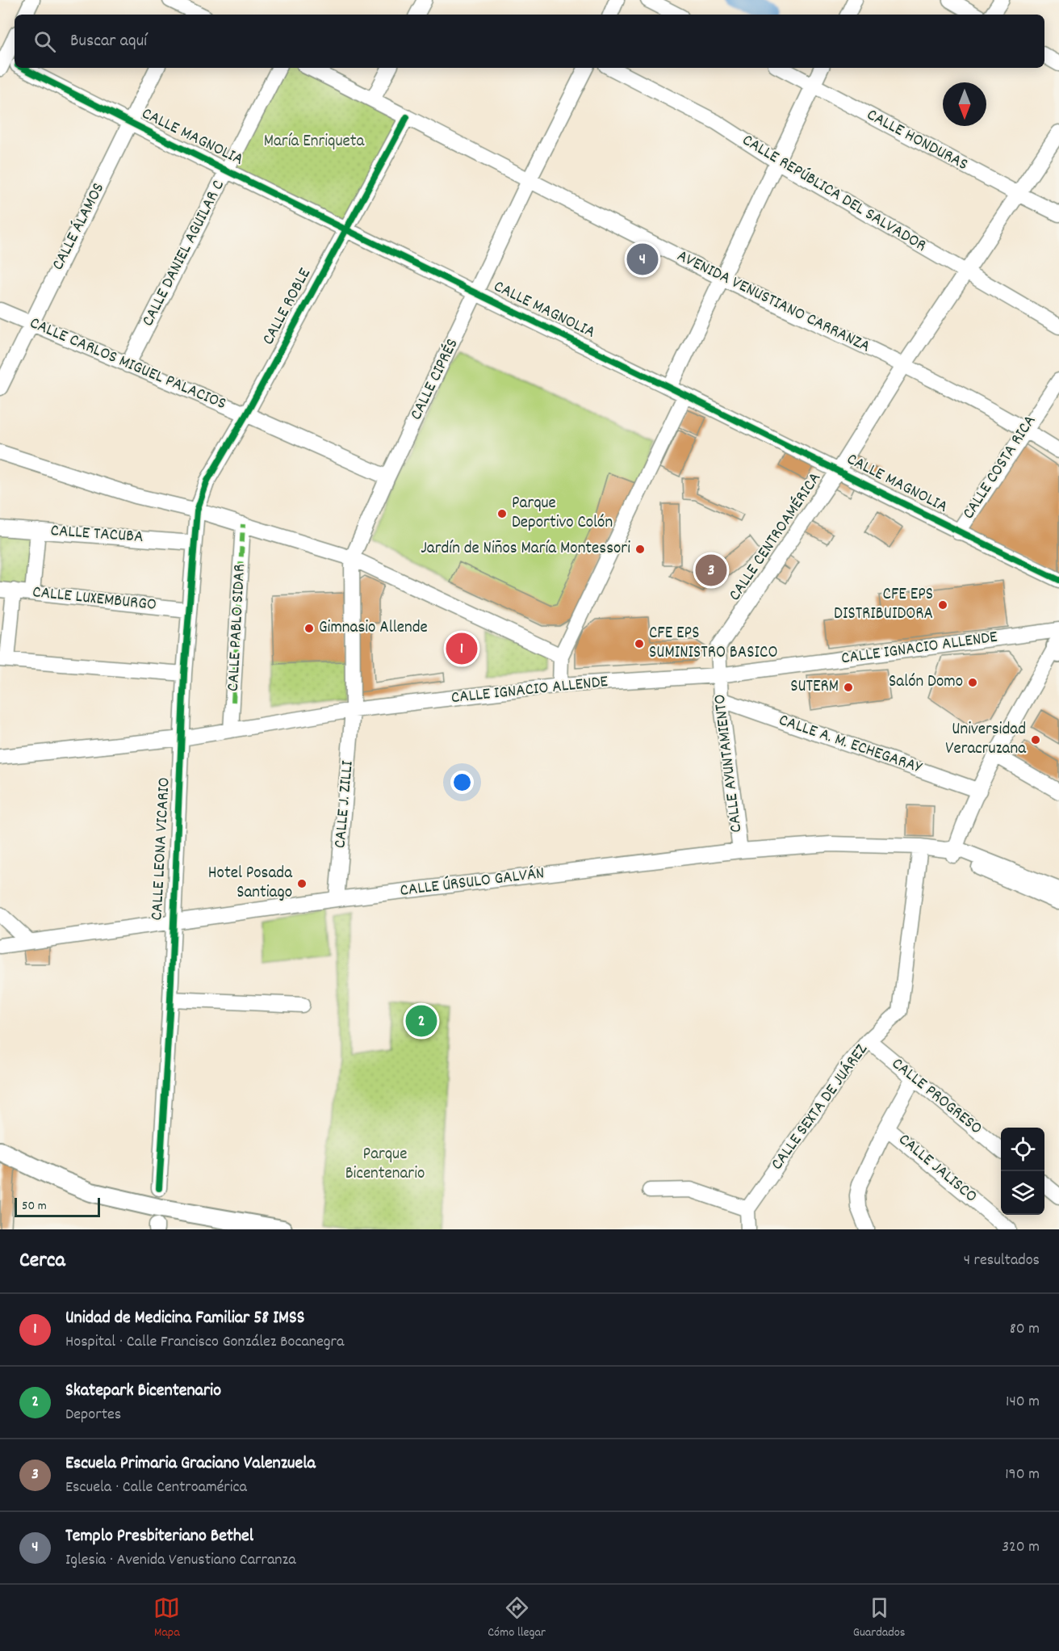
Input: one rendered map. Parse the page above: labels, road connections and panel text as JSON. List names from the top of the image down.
{
  "streets": {
    "street": [
      "CALLE MAGNOLIA",
      "CALLE HONDURAS",
      "CALLE REPÚBLICA DEL SALVADOR",
      "CALLE ÁLAMOS",
      "CALLE DANIEL AGUILAR C",
      "AVENIDA VENUSTIANO CARRANZA",
      "CALLE ROBLE",
      "CALLE CARLOS MIGUEL PALACIOS",
      "CALLE CIPRÉS",
      "CALLE COSTA RICA",
      "CALLE TACUBA",
      "CALLE CENTROAMÉRICA",
      "CALLE LUXEMBURGO",
      "CALLE PABLO SIDAR",
      "CALLE IGNACIO ALLENDE",
      "CALLE A. M. ECHEGARAY",
      "CALLE AYUNTAMIENTO",
      "CALLE J. ZILLI",
      "CALLE LEONA VICARIO",
      "CALLE ÚRSULO GALVÁN",
      "CALLE PROGRESO",
      "CALLE SEXTA DE JUÁREZ",
      "CALLE JALISCO"
    ]
  },
  "crossings": [
    ["CALLE MAGNOLIA", "CALLE ÁLAMOS"],
    ["CALLE MAGNOLIA", "CALLE DANIEL AGUILAR C"],
    ["CALLE MAGNOLIA", "CALLE ROBLE"],
    ["CALLE MAGNOLIA", "CALLE CIPRÉS"],
    ["CALLE MAGNOLIA", "CALLE COSTA RICA"],
    ["CALLE MAGNOLIA", "CALLE CENTROAMÉRICA"],
    ["CALLE HONDURAS", "CALLE CENTROAMÉRICA"],
    ["CALLE REPÚBLICA DEL SALVADOR", "CALLE CENTROAMÉRICA"],
    ["CALLE ÁLAMOS", "CALLE CARLOS MIGUEL PALACIOS"],
    ["CALLE DANIEL AGUILAR C", "CALLE CARLOS MIGUEL PALACIOS"],
    ["AVENIDA VENUSTIANO CARRANZA", "CALLE ROBLE"],
    ["AVENIDA VENUSTIANO CARRANZA", "CALLE CIPRÉS"],
    ["AVENIDA VENUSTIANO CARRANZA", "CALLE COSTA RICA"],
    ["AVENIDA VENUSTIANO CARRANZA", "CALLE CENTROAMÉRICA"],
    ["CALLE ROBLE", "CALLE CARLOS MIGUEL PALACIOS"],
    ["CALLE ROBLE", "CALLE LEONA VICARIO"],
    ["CALLE CARLOS MIGUEL PALACIOS", "CALLE CIPRÉS"],
    ["CALLE CIPRÉS", "CALLE IGNACIO ALLENDE"],
    ["CALLE CIPRÉS", "CALLE J. ZILLI"],
    ["CALLE TACUBA", "CALLE LEONA VICARIO"],
    ["CALLE CENTROAMÉRICA", "CALLE IGNACIO ALLENDE"],
    ["CALLE CENTROAMÉRICA", "CALLE AYUNTAMIENTO"],
    ["CALLE LUXEMBURGO", "CALLE LEONA VICARIO"],
    ["CALLE PABLO SIDAR", "CALLE IGNACIO ALLENDE"],
    ["CALLE IGNACIO ALLENDE", "CALLE AYUNTAMIENTO"],
    ["CALLE IGNACIO ALLENDE", "CALLE J. ZILLI"],
    ["CALLE IGNACIO ALLENDE", "CALLE LEONA VICARIO"],
    ["CALLE A. M. ECHEGARAY", "CALLE AYUNTAMIENTO"],
    ["CALLE AYUNTAMIENTO", "CALLE ÚRSULO GALVÁN"],
    ["CALLE J. ZILLI", "CALLE ÚRSULO GALVÁN"],
    ["CALLE LEONA VICARIO", "CALLE ÚRSULO GALVÁN"],
    ["CALLE ÚRSULO GALVÁN", "CALLE SEXTA DE JUÁREZ"],
    ["CALLE PROGRESO", "CALLE SEXTA DE JUÁREZ"]
  ],
  "parks": ["María Enriqueta", "Parque Bicentenario"],
  "places": [
    "Parque Deportivo Colón",
    "Jardín de Niños María Montessori",
    "CFE EPS DISTRIBUIDORA",
    "Gimnasio Allende",
    "CFE EPS SUMINISTRO BASICO",
    "Salón Domo",
    "SUTERM",
    "Universidad Veracruzana",
    "Hotel Posada Santiago"
  ],
  "scale_bar": "50 m",
  "north": "bottom",
  "page": {
    "search": "Buscar aquí",
    "pins": [
      "4",
      "3",
      "1",
      "2"
    ],
    "scale": "50 m",
    "heading": ["Cerca", "4 resultados"],
    "list": [
      {
        "mark": "1",
        "name": "Unidad de Medicina Familiar 58 IMSS",
        "note": "Hospital · Calle Francisco González Bocanegra",
        "value": "80 m"
      },
      {
        "mark": "2",
        "name": "Skatepark Bicentenario",
        "note": "Deportes",
        "value": "140 m"
      },
      {
        "mark": "3",
        "name": "Escuela Primaria Graciano Valenzuela",
        "note": "Escuela · Calle Centroamérica",
        "value": "190 m"
      },
      {
        "mark": "4",
        "name": "Templo Presbiteriano Bethel",
        "note": "Iglesia · Avenida Venustiano Carranza",
        "value": "320 m"
      }
    ],
    "nav": ["Mapa", "Cómo llegar", "Guardados"]
  }
}
